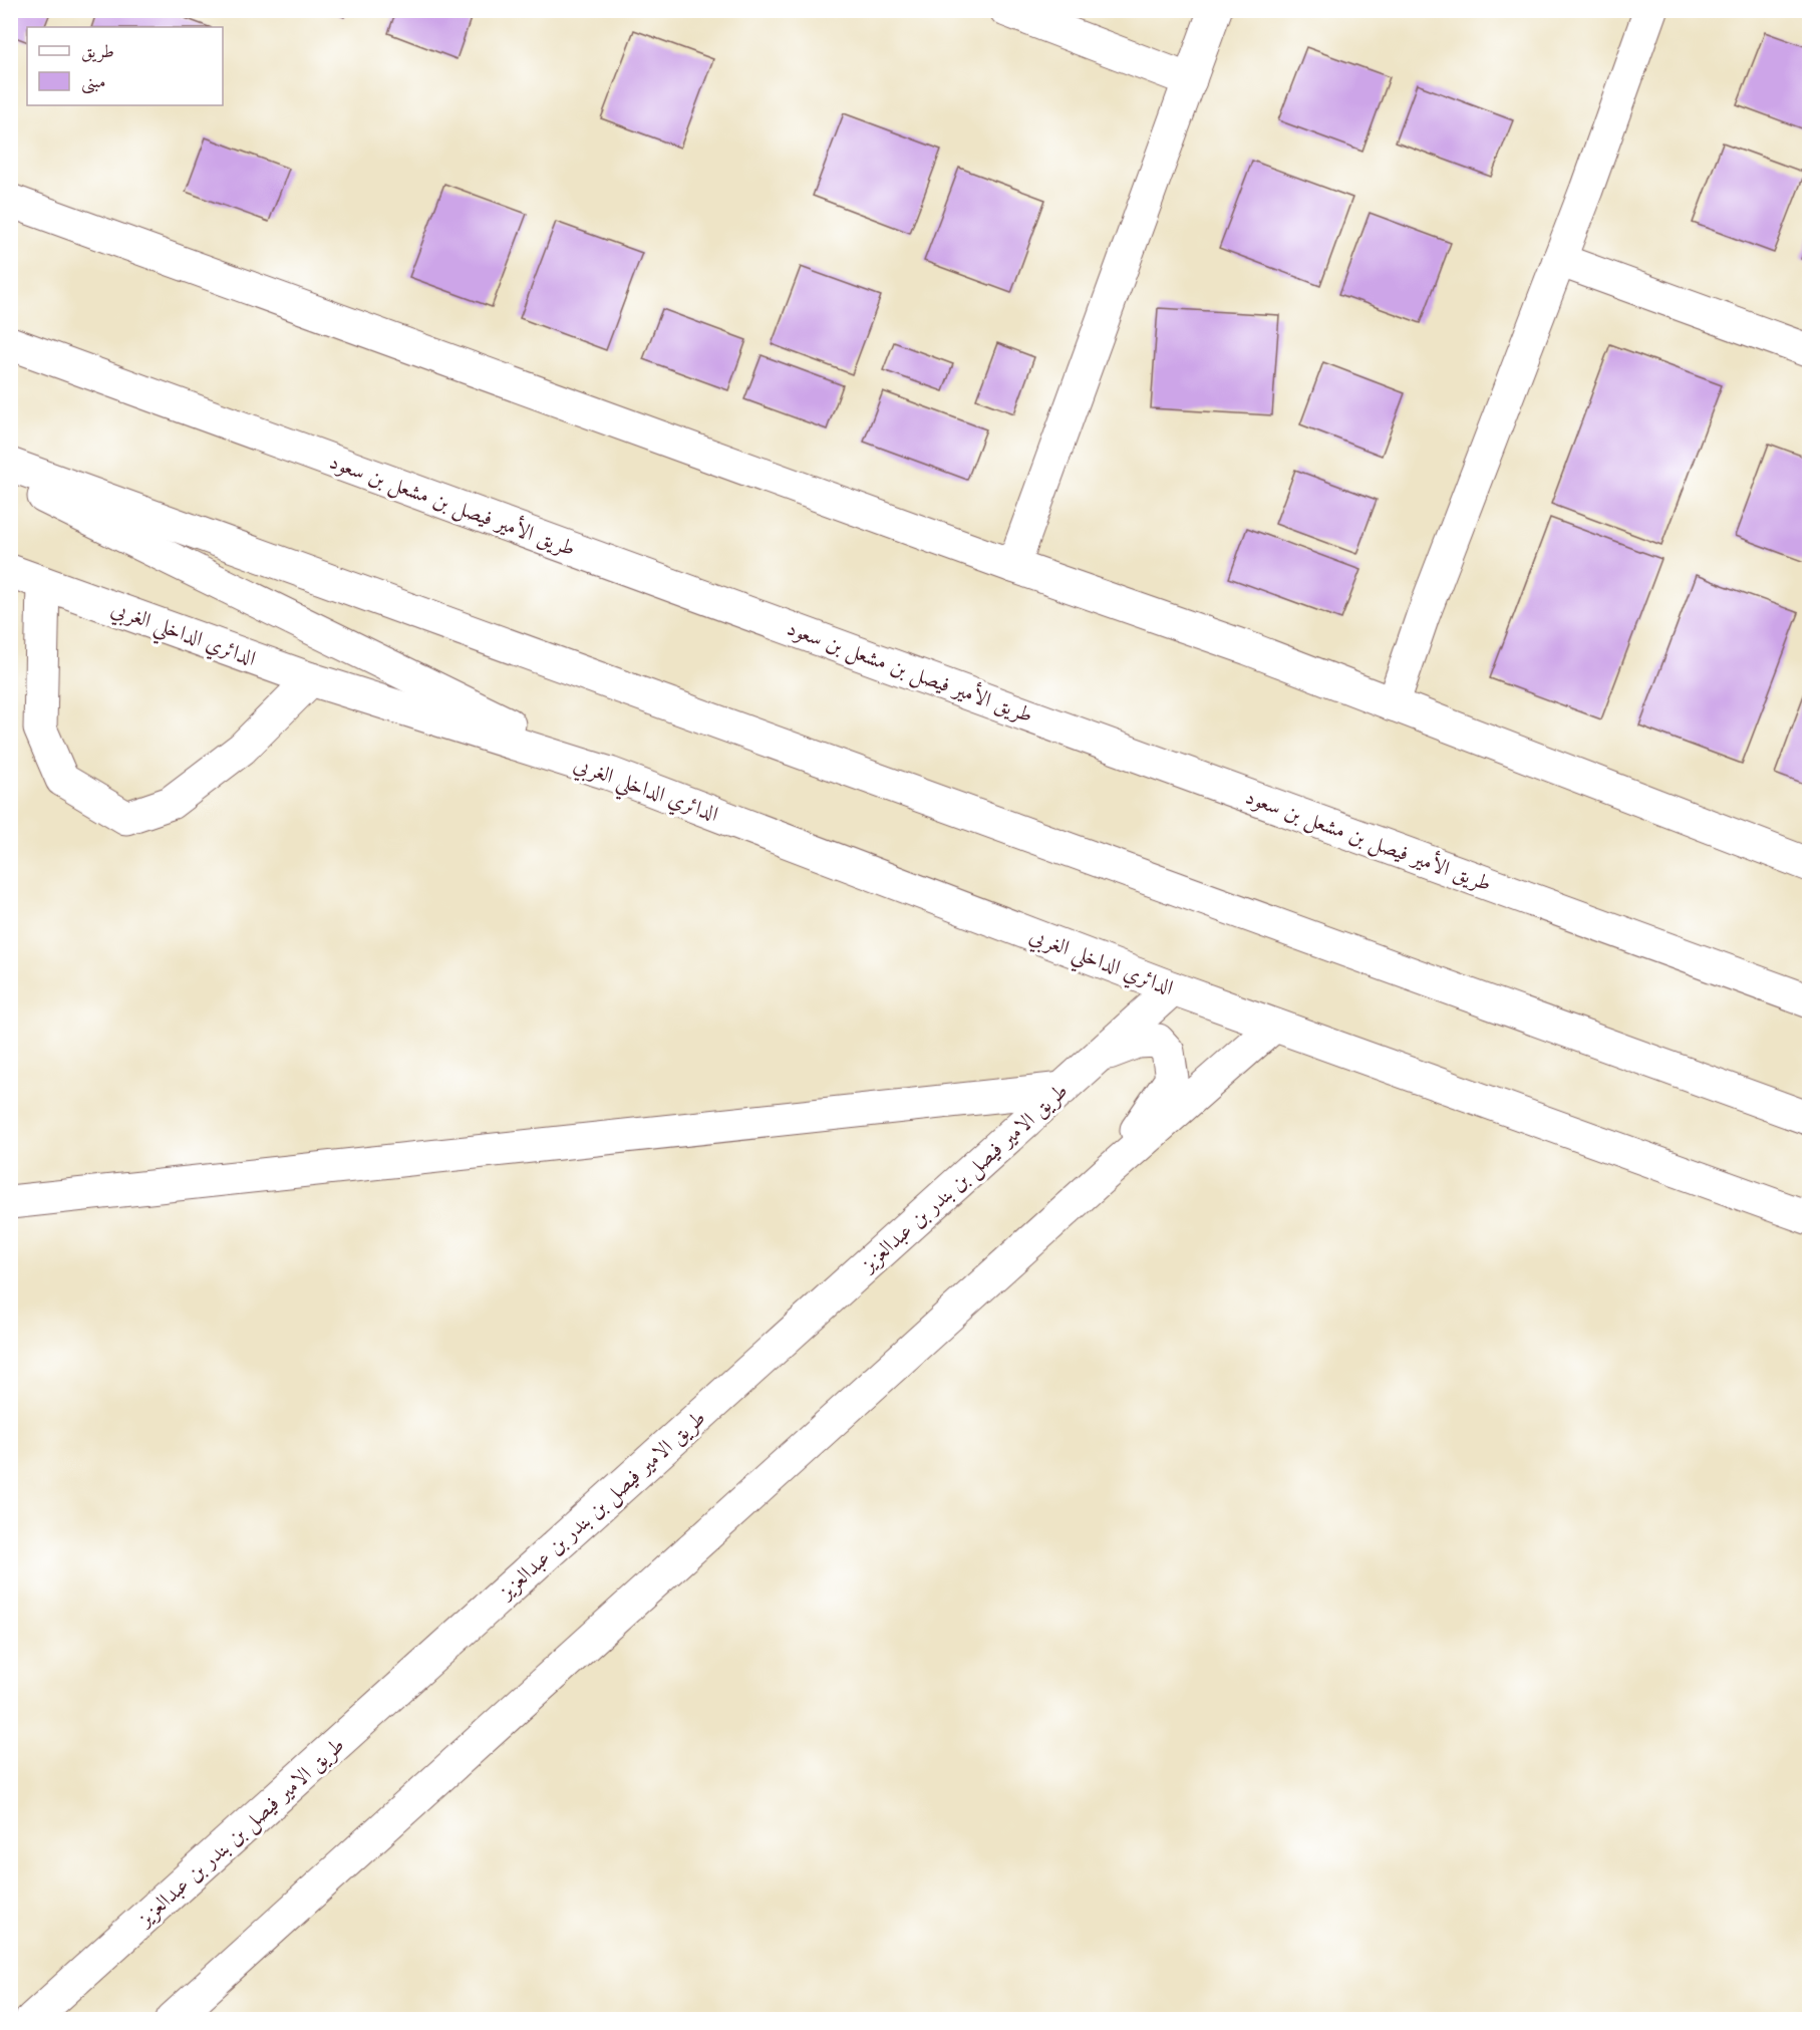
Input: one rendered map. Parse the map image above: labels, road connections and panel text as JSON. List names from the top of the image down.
{
  "streets": {
    "main road": ["طريق الأمير فيصل بن مشعل بن سعود", "الدائري الداخلي الغربي", "طريق الامير فيصل بن بندر بن عبدالعزيز"]
  },
  "crossings": [
    ["الدائري الداخلي الغربي", "طريق الامير فيصل بن بندر بن عبدالعزيز"]
  ],
  "legend": ["طريق", "مبنى"]
}
